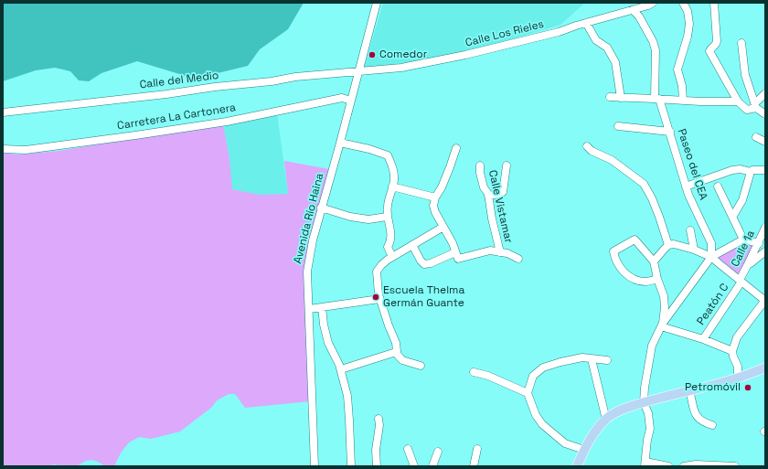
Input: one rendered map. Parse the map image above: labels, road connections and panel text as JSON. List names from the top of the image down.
{
  "streets": {
    "street": [
      "Calle Los Rieles",
      "Calle del Medio",
      "Carretera La Cartonera",
      "Paseo del CEA",
      "Calle Vistamar",
      "Avenida Río Haina",
      "Calle 1a",
      "Peatón C"
    ]
  },
  "crossings": [
    ["Calle Los Rieles", "Calle del Medio"],
    ["Calle Los Rieles", "Paseo del CEA"],
    ["Calle Los Rieles", "Avenida Río Haina"],
    ["Calle del Medio", "Avenida Río Haina"],
    ["Carretera La Cartonera", "Avenida Río Haina"],
    ["Calle 1a", "Peatón C"]
  ],
  "places": ["Comedor", "Escuela Thelma Germán Guante", "Petromóvil"]
}
